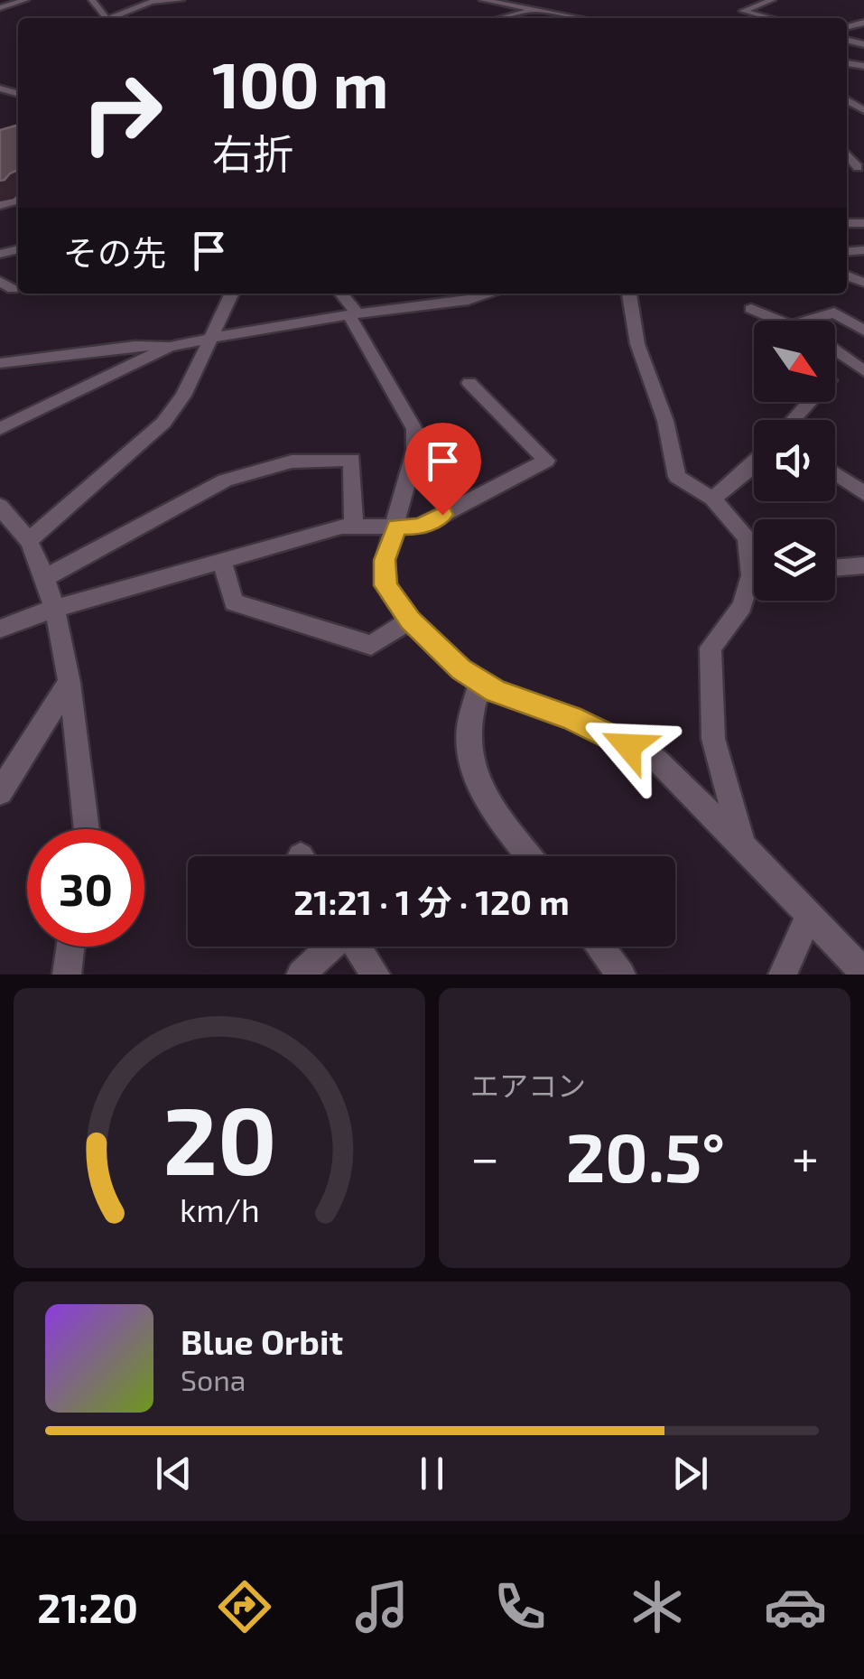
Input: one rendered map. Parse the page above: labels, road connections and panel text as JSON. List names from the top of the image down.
{
  "north": "bottom right",
  "page": {
    "turn": ["100 m", "右折"],
    "then": "その先",
    "limit": "30",
    "trip": "21:21 · 1 分 · 120 m",
    "tile": "エアコン",
    "heat": ["−", "20.5°", "+"],
    "song": ["Blue Orbit", "Sona"],
    "tabs": "21:20",
    "gauge": ["20", "km/h"]
  }
}
